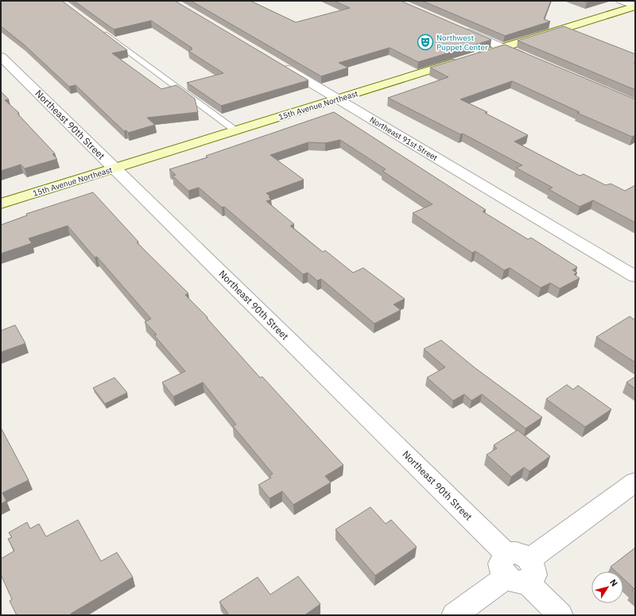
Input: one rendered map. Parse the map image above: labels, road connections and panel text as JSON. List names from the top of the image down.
{
  "streets": {
    "street": ["15th Avenue Northeast", "Northeast 90th Street", "Northeast 91st Street"]
  },
  "crossings": [
    ["15th Avenue Northeast", "Northeast 90th Street"],
    ["15th Avenue Northeast", "Northeast 91st Street"]
  ],
  "places": {
    "theatre": ["Northwest Puppet Center"]
  },
  "north": "top right"
}
